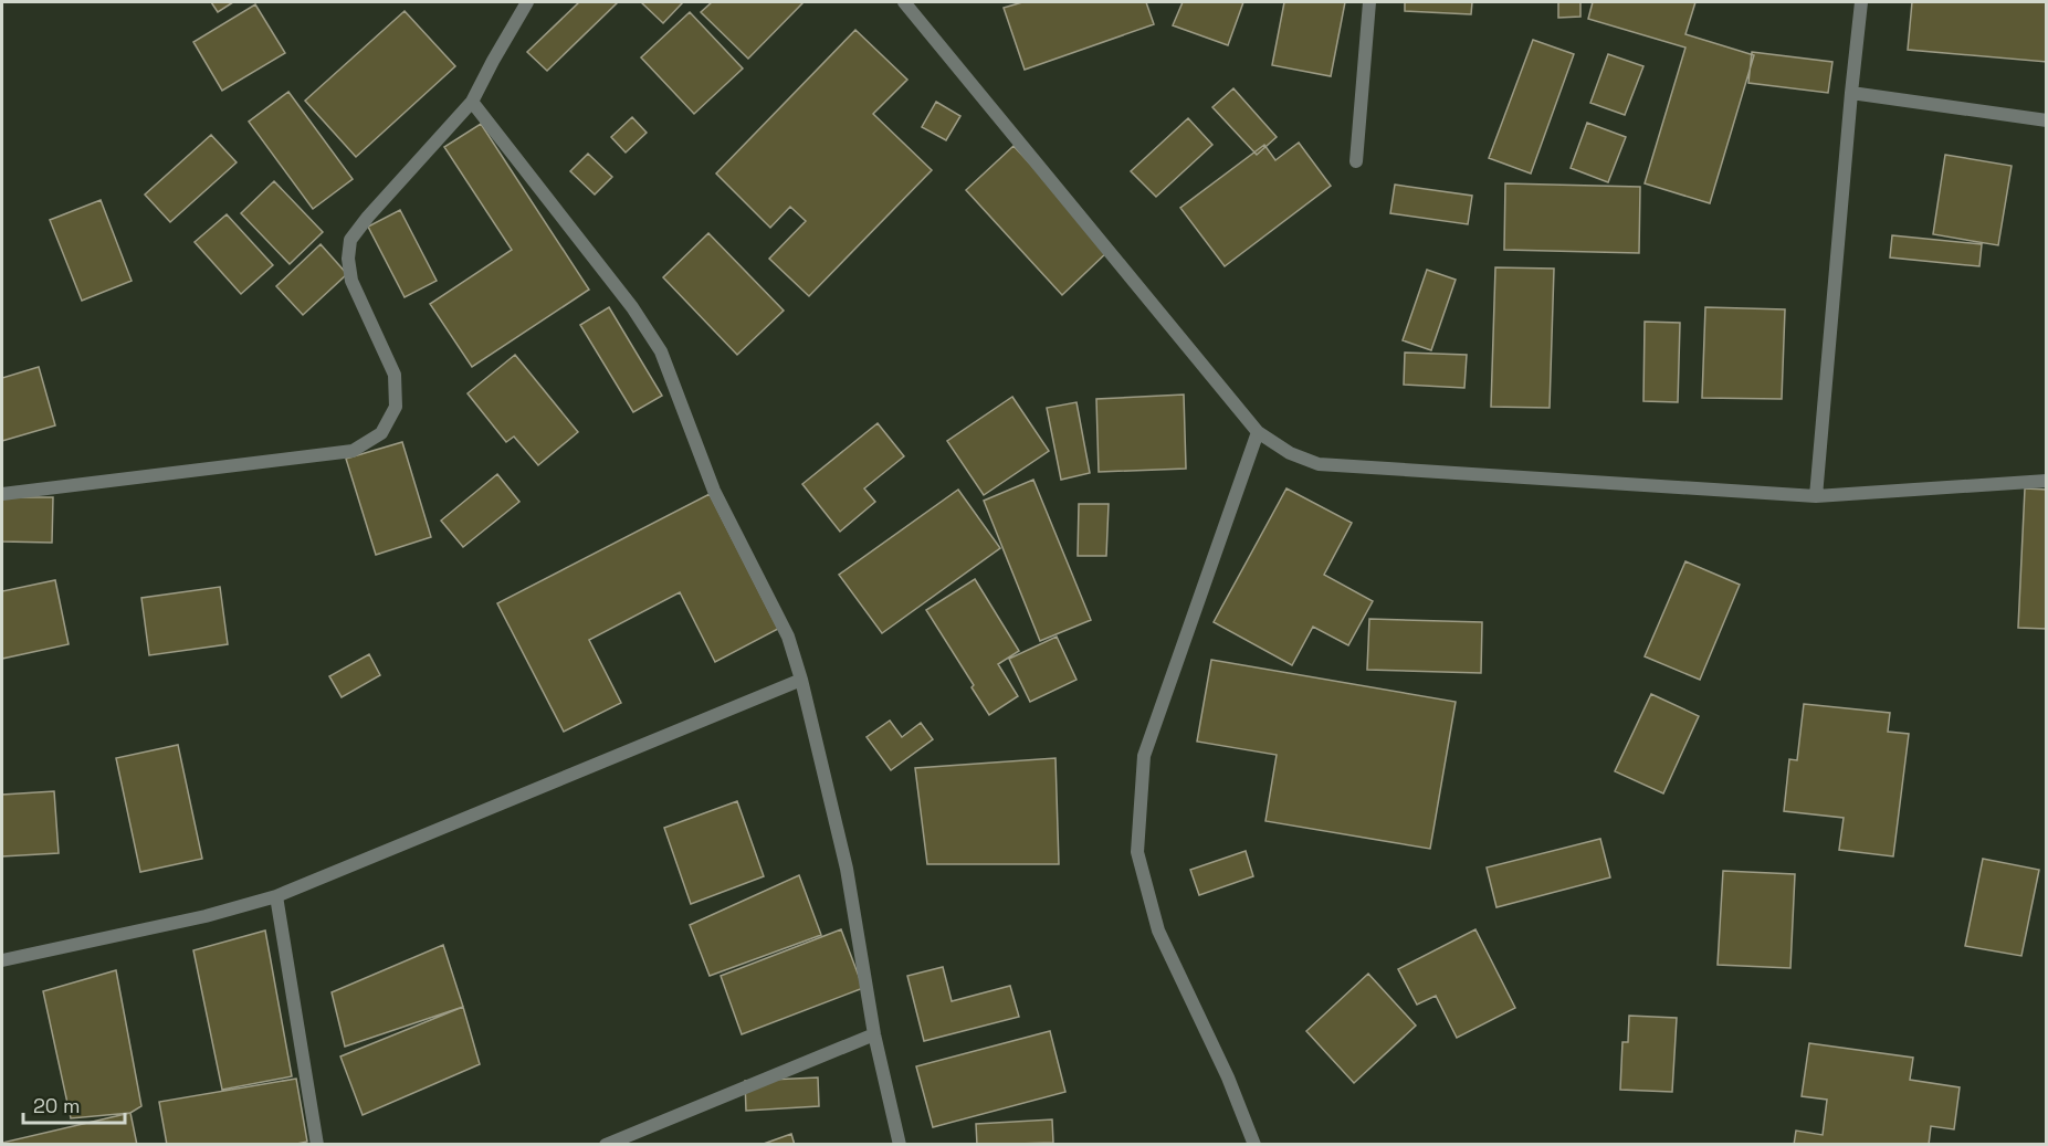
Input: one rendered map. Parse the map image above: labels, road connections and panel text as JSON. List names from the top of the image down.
{
  "scale_bar": "20 m"
}
